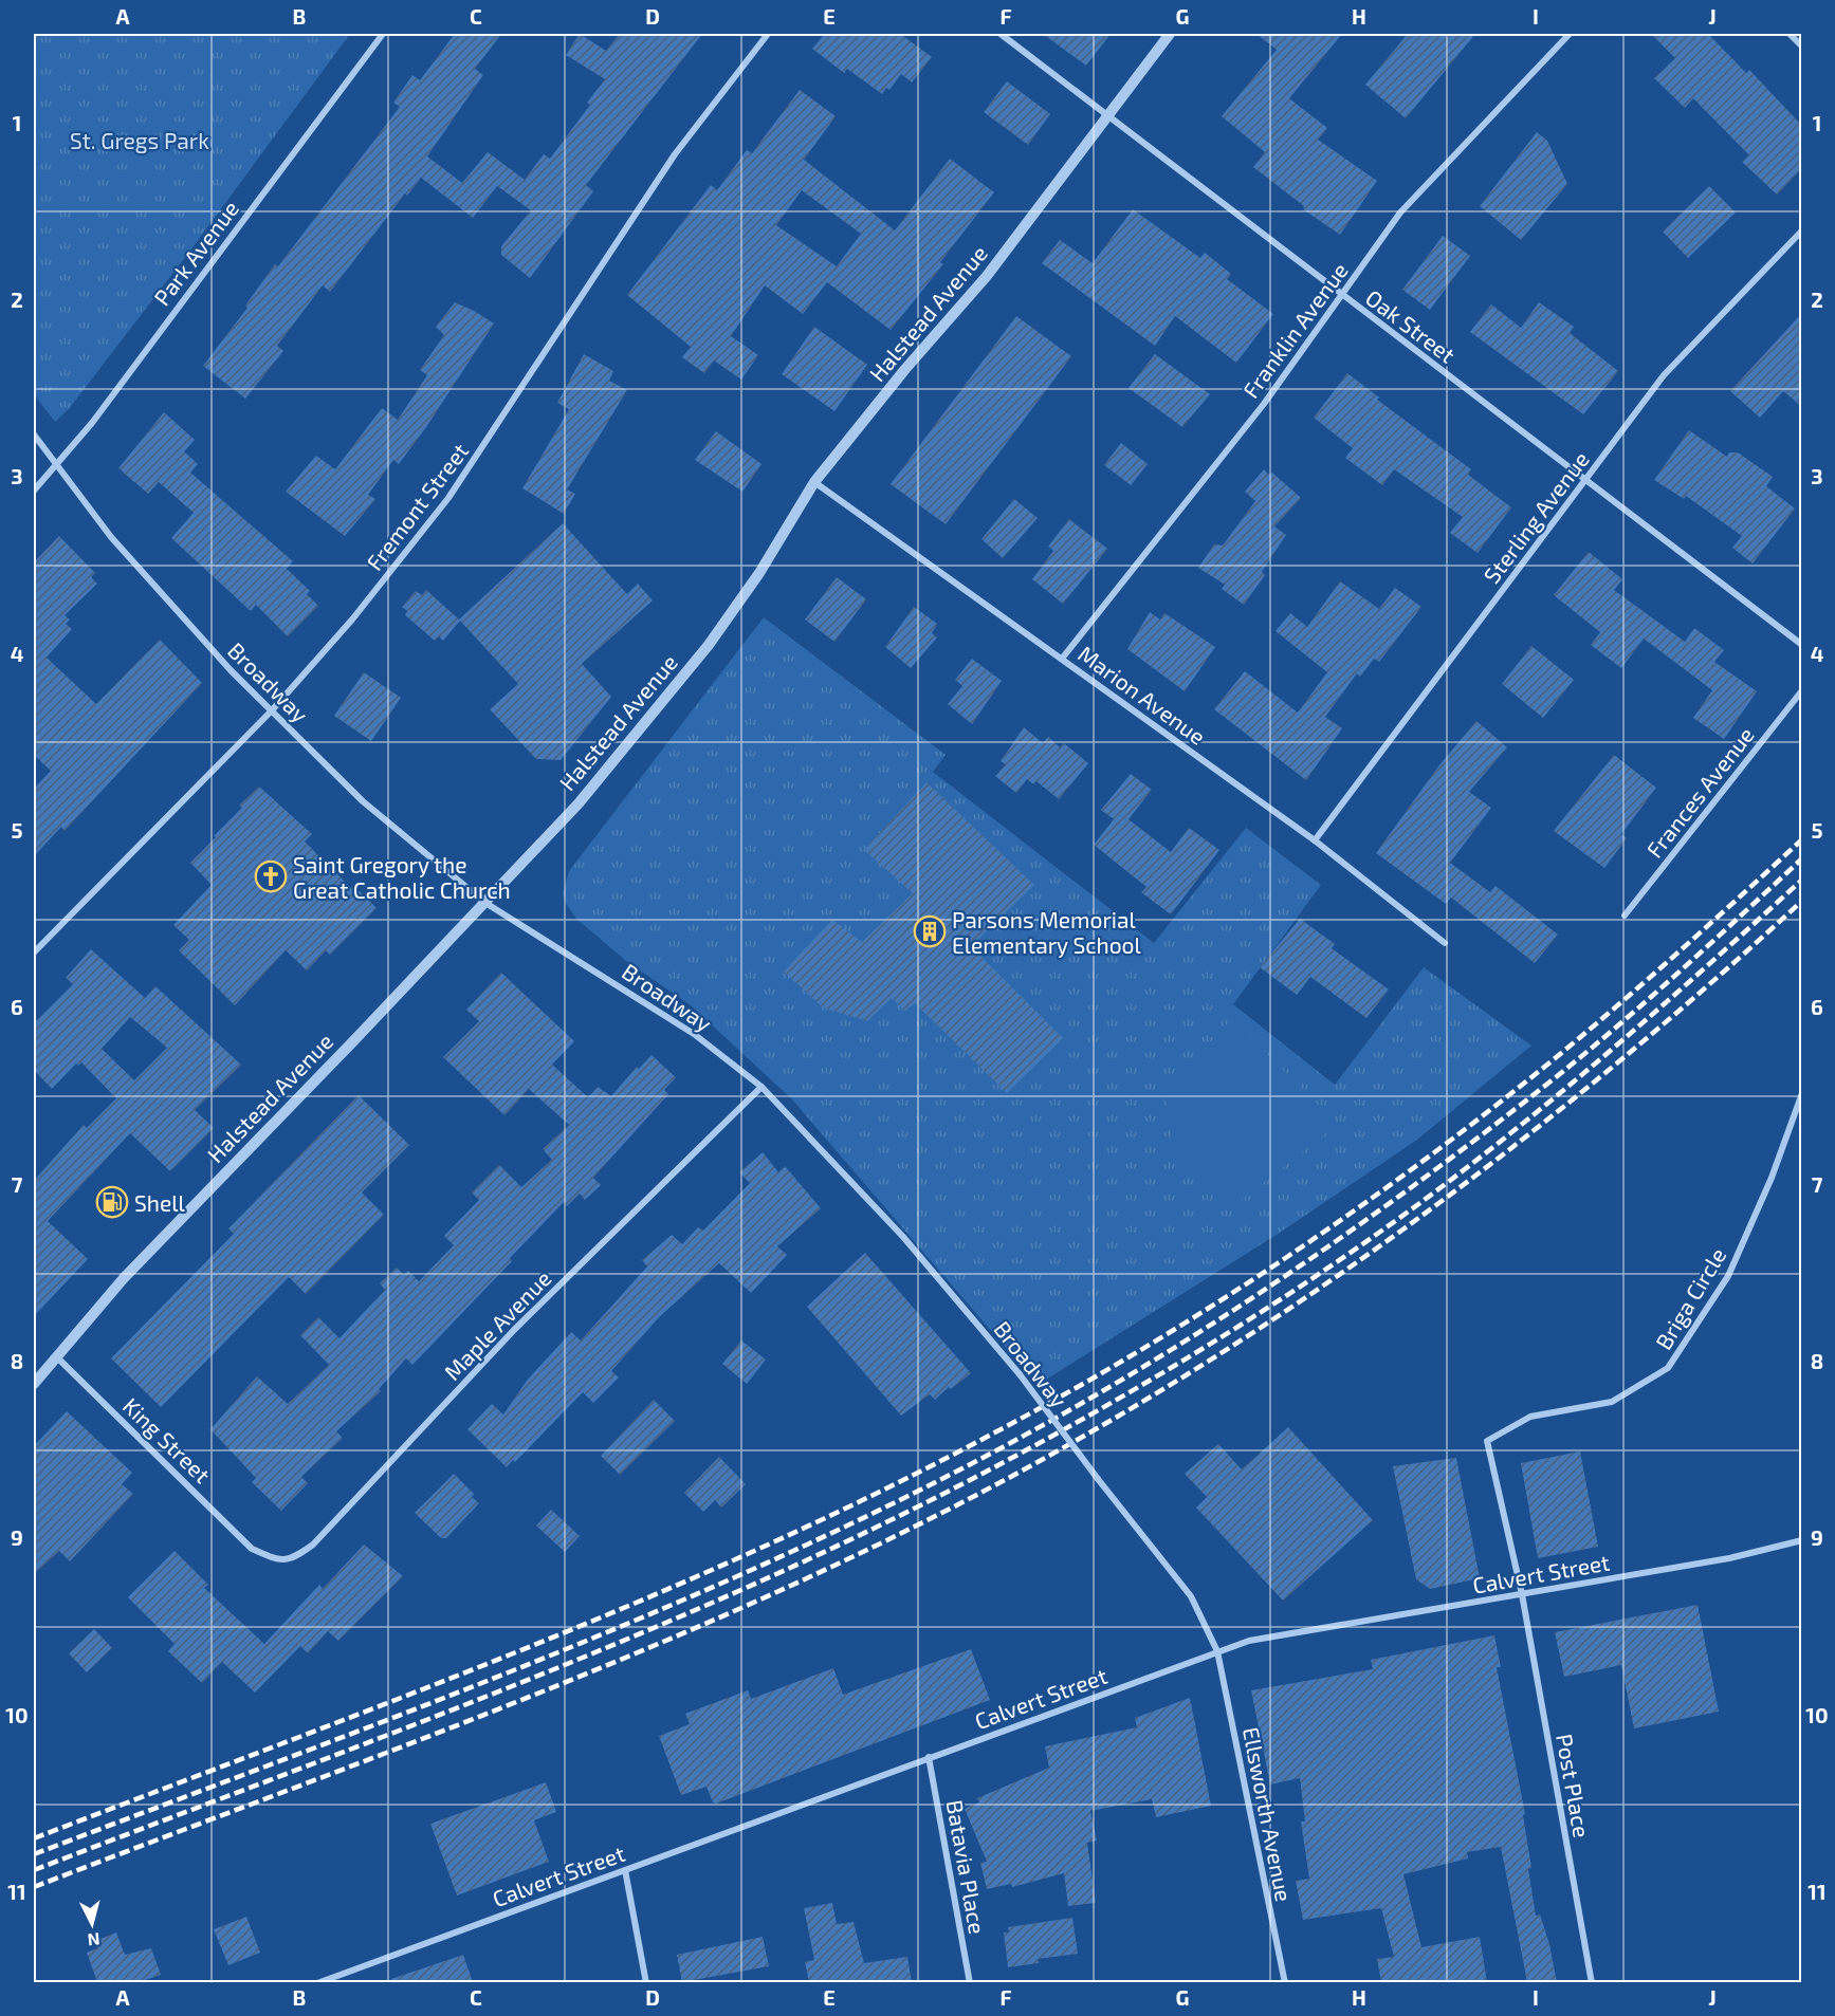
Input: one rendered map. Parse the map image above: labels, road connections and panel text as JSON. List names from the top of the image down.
{
  "streets": {
    "street": [
      "Park Avenue",
      "Halstead Avenue",
      "Oak Street",
      "Franklin Avenue",
      "Fremont Street",
      "Sterling Avenue",
      "Broadway",
      "Marion Avenue",
      "Frances Avenue",
      "Briga Circle",
      "Maple Avenue",
      "King Street",
      "Calvert Street",
      "Post Place",
      "Ellsworth Avenue",
      "Batavia Place"
    ]
  },
  "crossings": [
    ["Park Avenue", "Broadway"],
    ["Halstead Avenue", "Oak Street"],
    ["Halstead Avenue", "Broadway"],
    ["Halstead Avenue", "Marion Avenue"],
    ["Halstead Avenue", "King Street"],
    ["Oak Street", "Franklin Avenue"],
    ["Oak Street", "Sterling Avenue"],
    ["Franklin Avenue", "Marion Avenue"],
    ["Fremont Street", "Broadway"],
    ["Sterling Avenue", "Marion Avenue"],
    ["Broadway", "Maple Avenue"],
    ["Broadway", "Calvert Street"],
    ["Broadway", "Ellsworth Avenue"],
    ["Briga Circle", "Calvert Street"],
    ["Briga Circle", "Post Place"],
    ["Maple Avenue", "King Street"],
    ["Calvert Street", "Post Place"],
    ["Calvert Street", "Ellsworth Avenue"],
    ["Calvert Street", "Batavia Place"]
  ],
  "parks": ["St. Gregs Park"],
  "places": {
    "church": ["Saint Gregory the Great Catholic Church"],
    "building": ["Parsons Memorial Elementary School"],
    "fuel station": ["Shell"]
  },
  "north": "bottom",
  "grid": {
    "columns": [
      "A",
      "B",
      "C",
      "D",
      "E",
      "F",
      "G",
      "H",
      "I",
      "J"
    ],
    "rows": [
      "1",
      "2",
      "3",
      "4",
      "5",
      "6",
      "7",
      "8",
      "9",
      "10",
      "11"
    ]
  }
}
